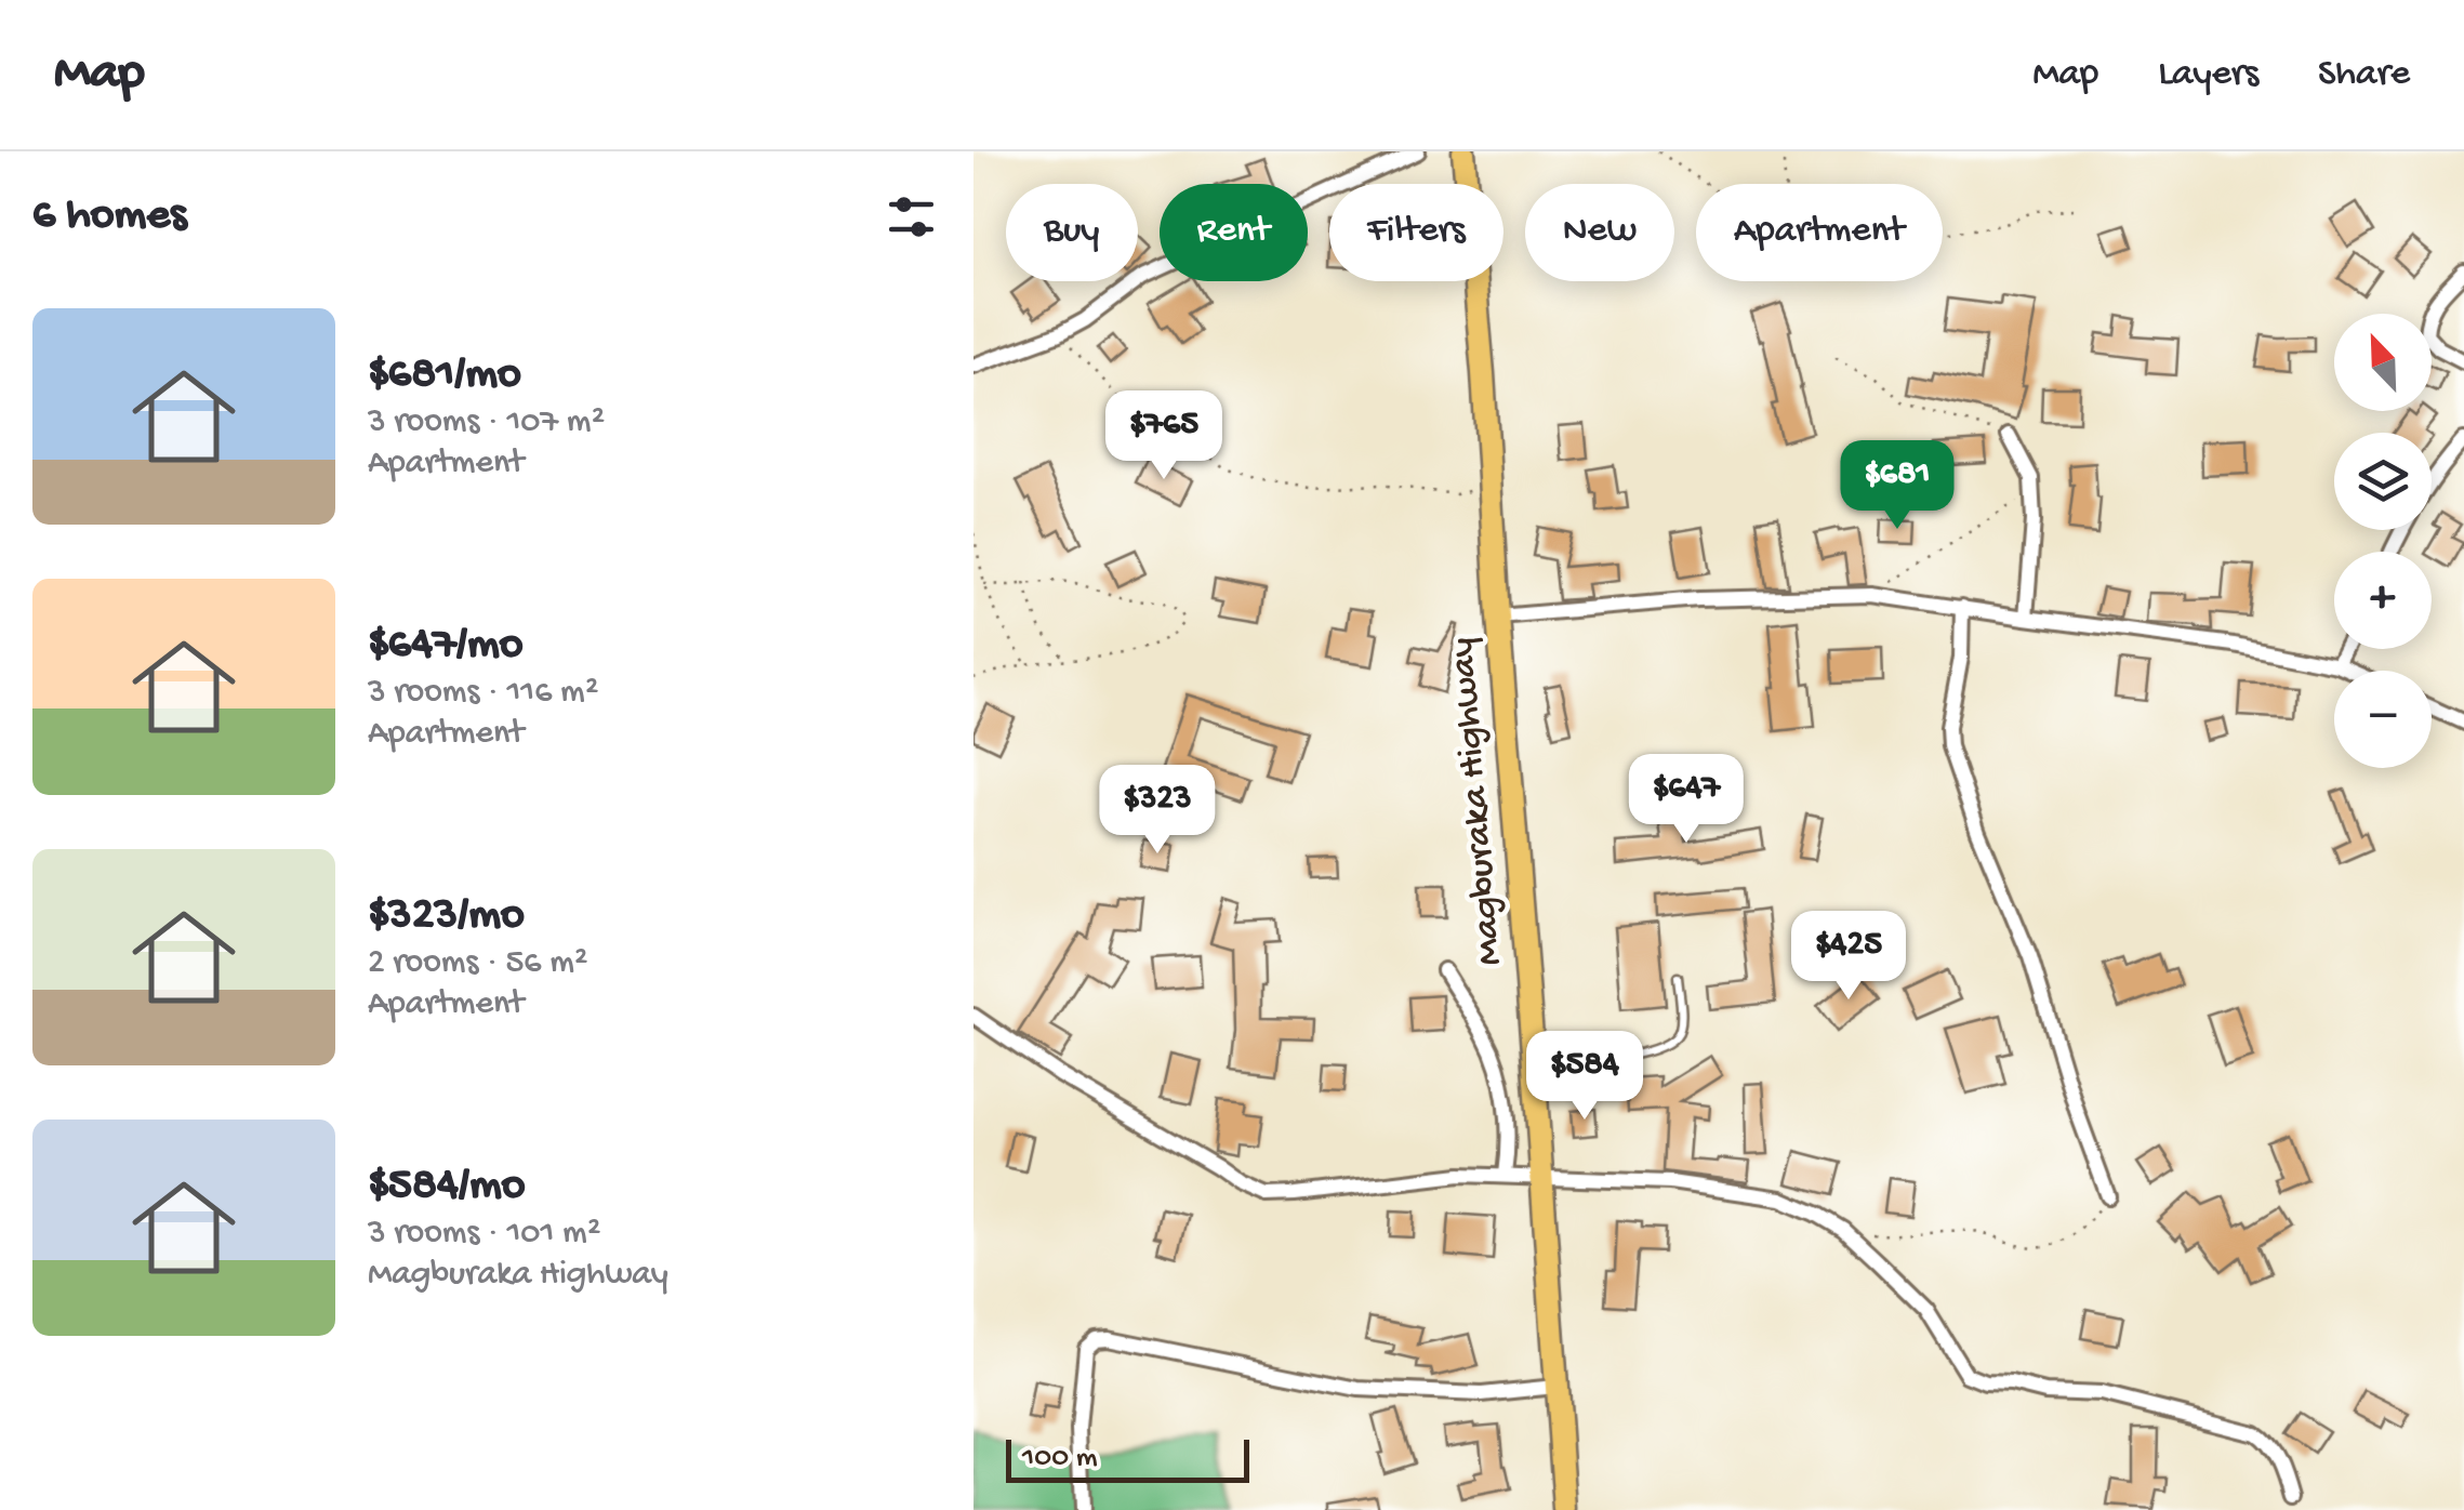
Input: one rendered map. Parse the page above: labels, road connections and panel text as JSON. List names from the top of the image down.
{
  "streets": {
    "main road": ["Magburaka Highway"]
  },
  "scale_bar": "100 m",
  "north": "top left",
  "page": {
    "header": "Map",
    "nav": ["Map", "Layers", "Share"],
    "heading": "6 homes",
    "chip": [
      "Buy",
      "Rent",
      "Filters",
      "New",
      "Apartment"
    ],
    "list": [
      {
        "name": "$681/mo",
        "note": "3 rooms · 107 m² · Apartment"
      },
      {
        "name": "$647/mo",
        "note": "3 rooms · 116 m² · Apartment"
      },
      {
        "name": "$323/mo",
        "note": "2 rooms · 56 m² · Apartment"
      },
      {
        "name": "$584/mo",
        "note": "3 rooms · 101 m² · Magburaka Highway"
      }
    ],
    "map_buttons": ["+", "−"],
    "price": [
      "$765",
      "$681",
      "$647",
      "$323",
      "$425",
      "$584"
    ],
    "scale": "100 m"
  }
}
